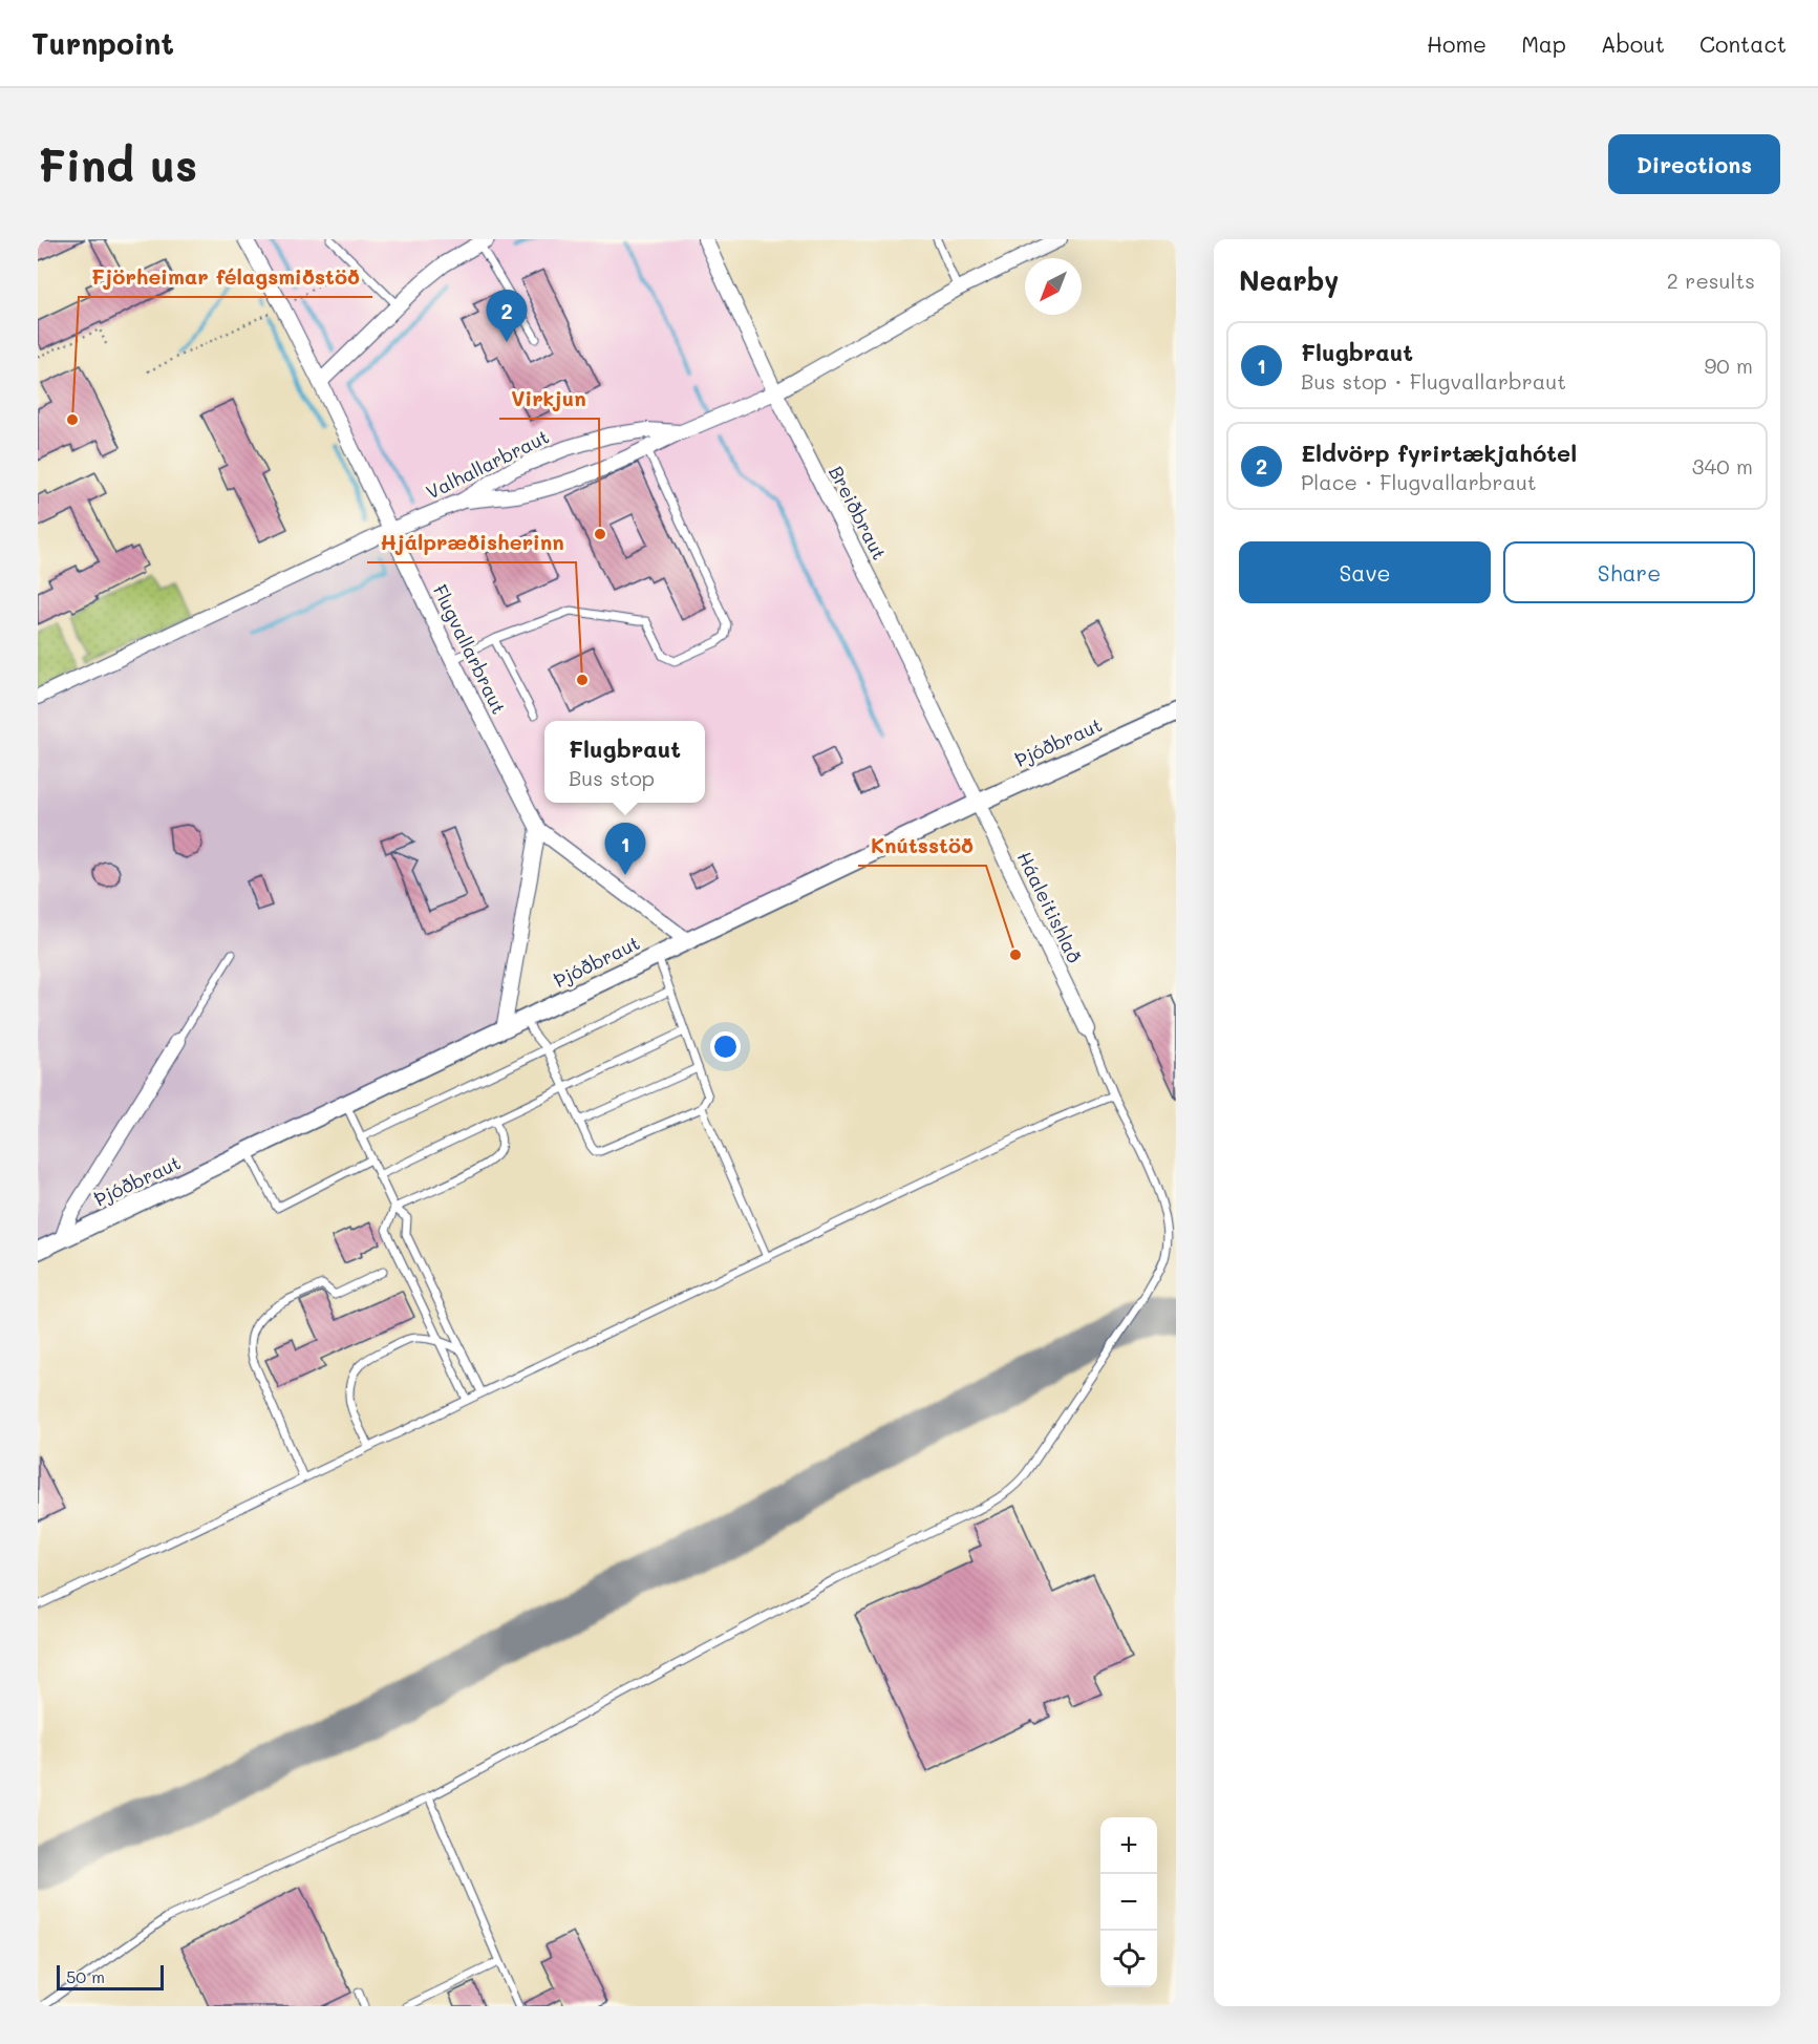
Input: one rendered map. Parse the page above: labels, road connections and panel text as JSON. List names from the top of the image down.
{
  "streets": {
    "street": [
      "Valhallarbraut",
      "Breiðbraut",
      "Flugvallarbraut",
      "Þjóðbraut",
      "Háaleitishlað"
    ]
  },
  "crossings": [
    ["Valhallarbraut", "Breiðbraut"],
    ["Valhallarbraut", "Flugvallarbraut"],
    ["Breiðbraut", "Þjóðbraut"],
    ["Breiðbraut", "Háaleitishlað"],
    ["Flugvallarbraut", "Þjóðbraut"],
    ["Þjóðbraut", "Háaleitishlað"]
  ],
  "places": [
    "Fjörheimar félagsmiðstöð",
    "Virkjun",
    "Hjálpræðisherinn",
    "Knútsstöð"
  ],
  "scale_bar": "50 m",
  "north": "bottom left",
  "page": {
    "header": "Turnpoint",
    "nav": [
      "Home",
      "Map",
      "About",
      "Contact"
    ],
    "buttons": [
      "Directions",
      ["Save", "Share"]
    ],
    "title": "Find us",
    "heading": ["Nearby", "2 results"],
    "pins": ["2", "1"],
    "list": [
      {
        "mark": "1",
        "name": "Flugbraut",
        "note": "Bus stop · Flugvallarbraut",
        "value": "90 m"
      },
      {
        "mark": "2",
        "name": "Eldvörp fyrirtækjahótel",
        "note": "Place · Flugvallarbraut",
        "value": "340 m"
      }
    ],
    "popup": ["Flugbraut", "Bus stop"],
    "map_buttons": ["+", "−"],
    "scale": "50 m"
  }
}
